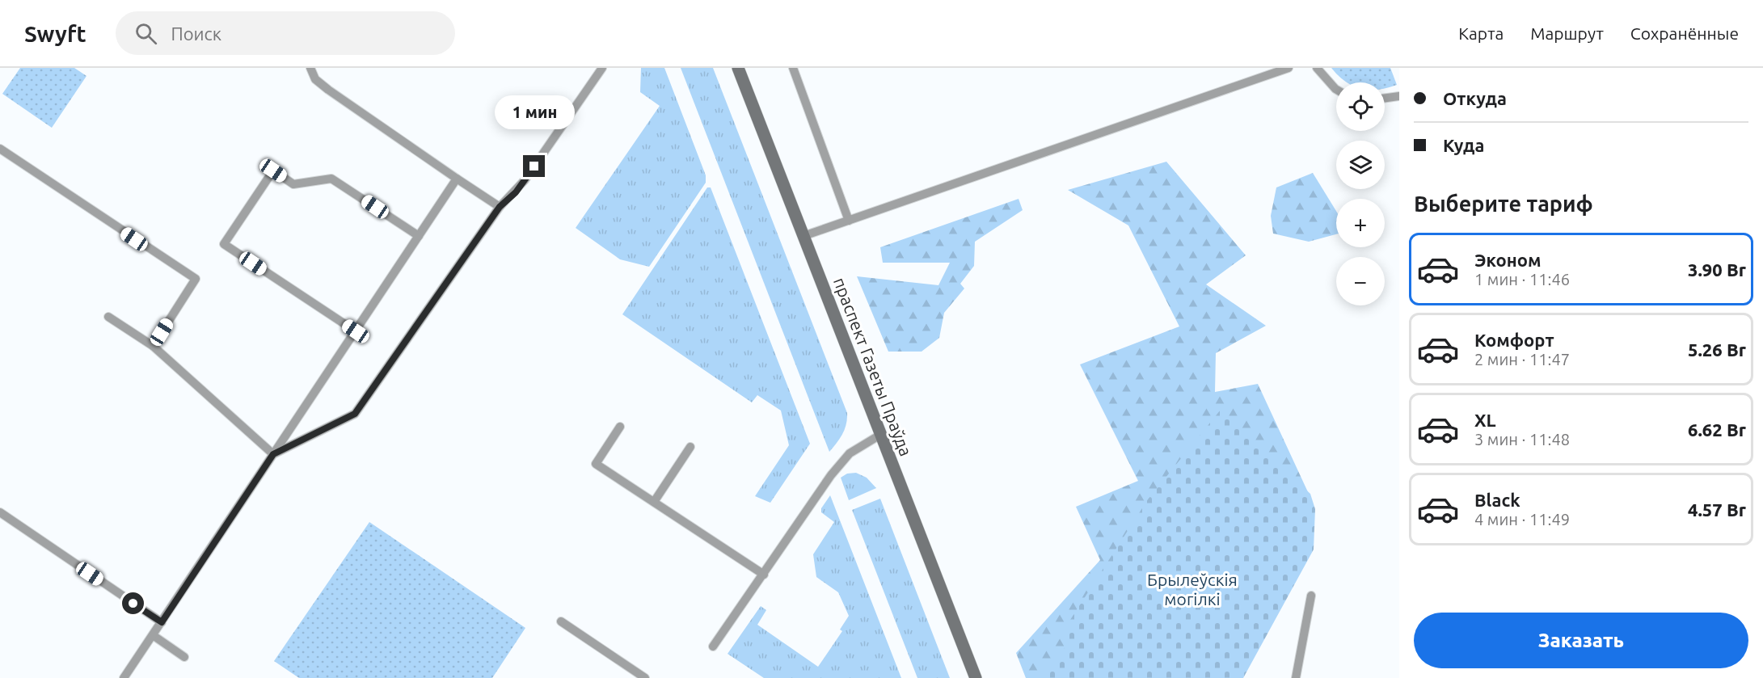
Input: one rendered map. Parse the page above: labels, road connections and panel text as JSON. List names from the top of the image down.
{
  "streets": {
    "main road": ["праспект Газеты Праўда"]
  },
  "parks": ["Брылеўскія могілкі"],
  "page": {
    "header": "Swyft",
    "search": "Поиск",
    "nav": ["Карта", "Маршрут", "Сохранённые"],
    "banner": ["Откуда", "Куда"],
    "map_buttons": ["+", "−"],
    "bubble": "1 мин",
    "heading": "Выберите тариф",
    "list": [
      {
        "name": "Эконом",
        "note": "1 мин · 11:46",
        "value": "3.90 Br"
      },
      {
        "name": "Комфорт",
        "note": "2 мин · 11:47",
        "value": "5.26 Br"
      },
      {
        "name": "XL",
        "note": "3 мин · 11:48",
        "value": "6.62 Br"
      },
      {
        "name": "Black",
        "note": "4 мин · 11:49",
        "value": "4.57 Br"
      }
    ],
    "buttons": "Заказать"
  }
}
